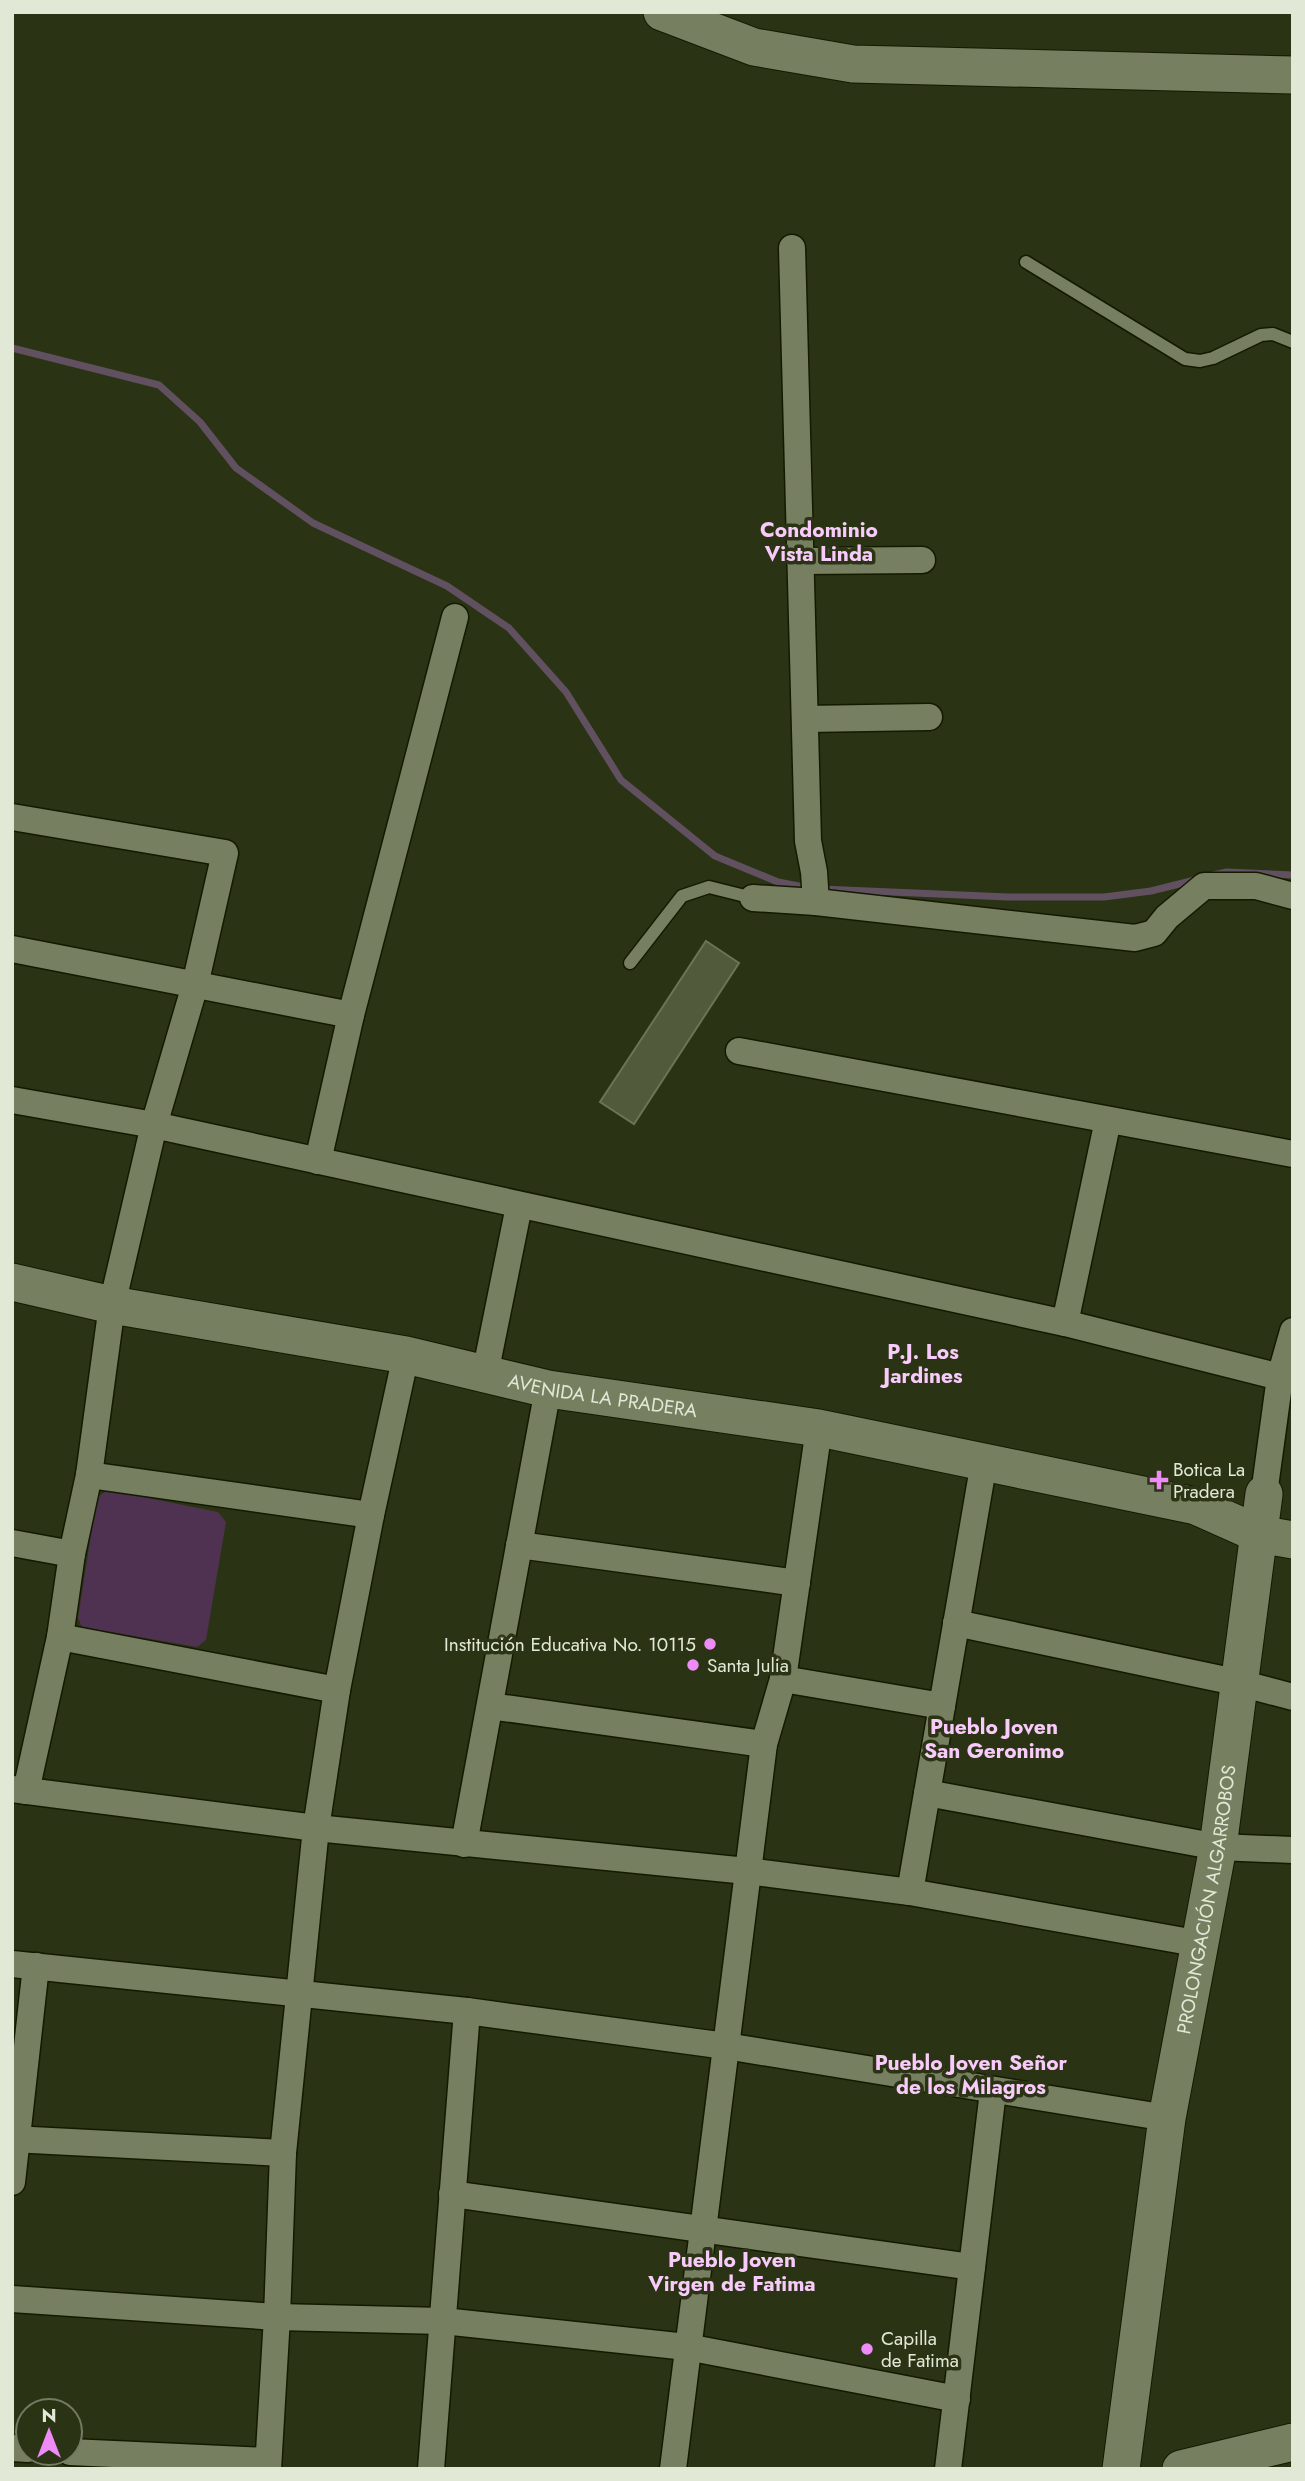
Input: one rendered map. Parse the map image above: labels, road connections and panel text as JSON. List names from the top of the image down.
{
  "streets": {
    "street": ["AVENIDA LA PRADERA", "PROLONGACIÓN ALGARROBOS"]
  },
  "crossings": [
    ["AVENIDA LA PRADERA", "PROLONGACIÓN ALGARROBOS"]
  ],
  "districts": [
    "Condominio Vista Linda",
    "P.J. Los Jardines",
    "Pueblo Joven San Geronimo",
    "Pueblo Joven Señor de los Milagros",
    "Pueblo Joven Virgen de Fatima"
  ],
  "places": {
    "health": ["Botica La Pradera"],
    "other": ["Institución Educativa No. 10115", "Santa Julia", "Capilla de Fatima"]
  },
  "north": "top"
}
